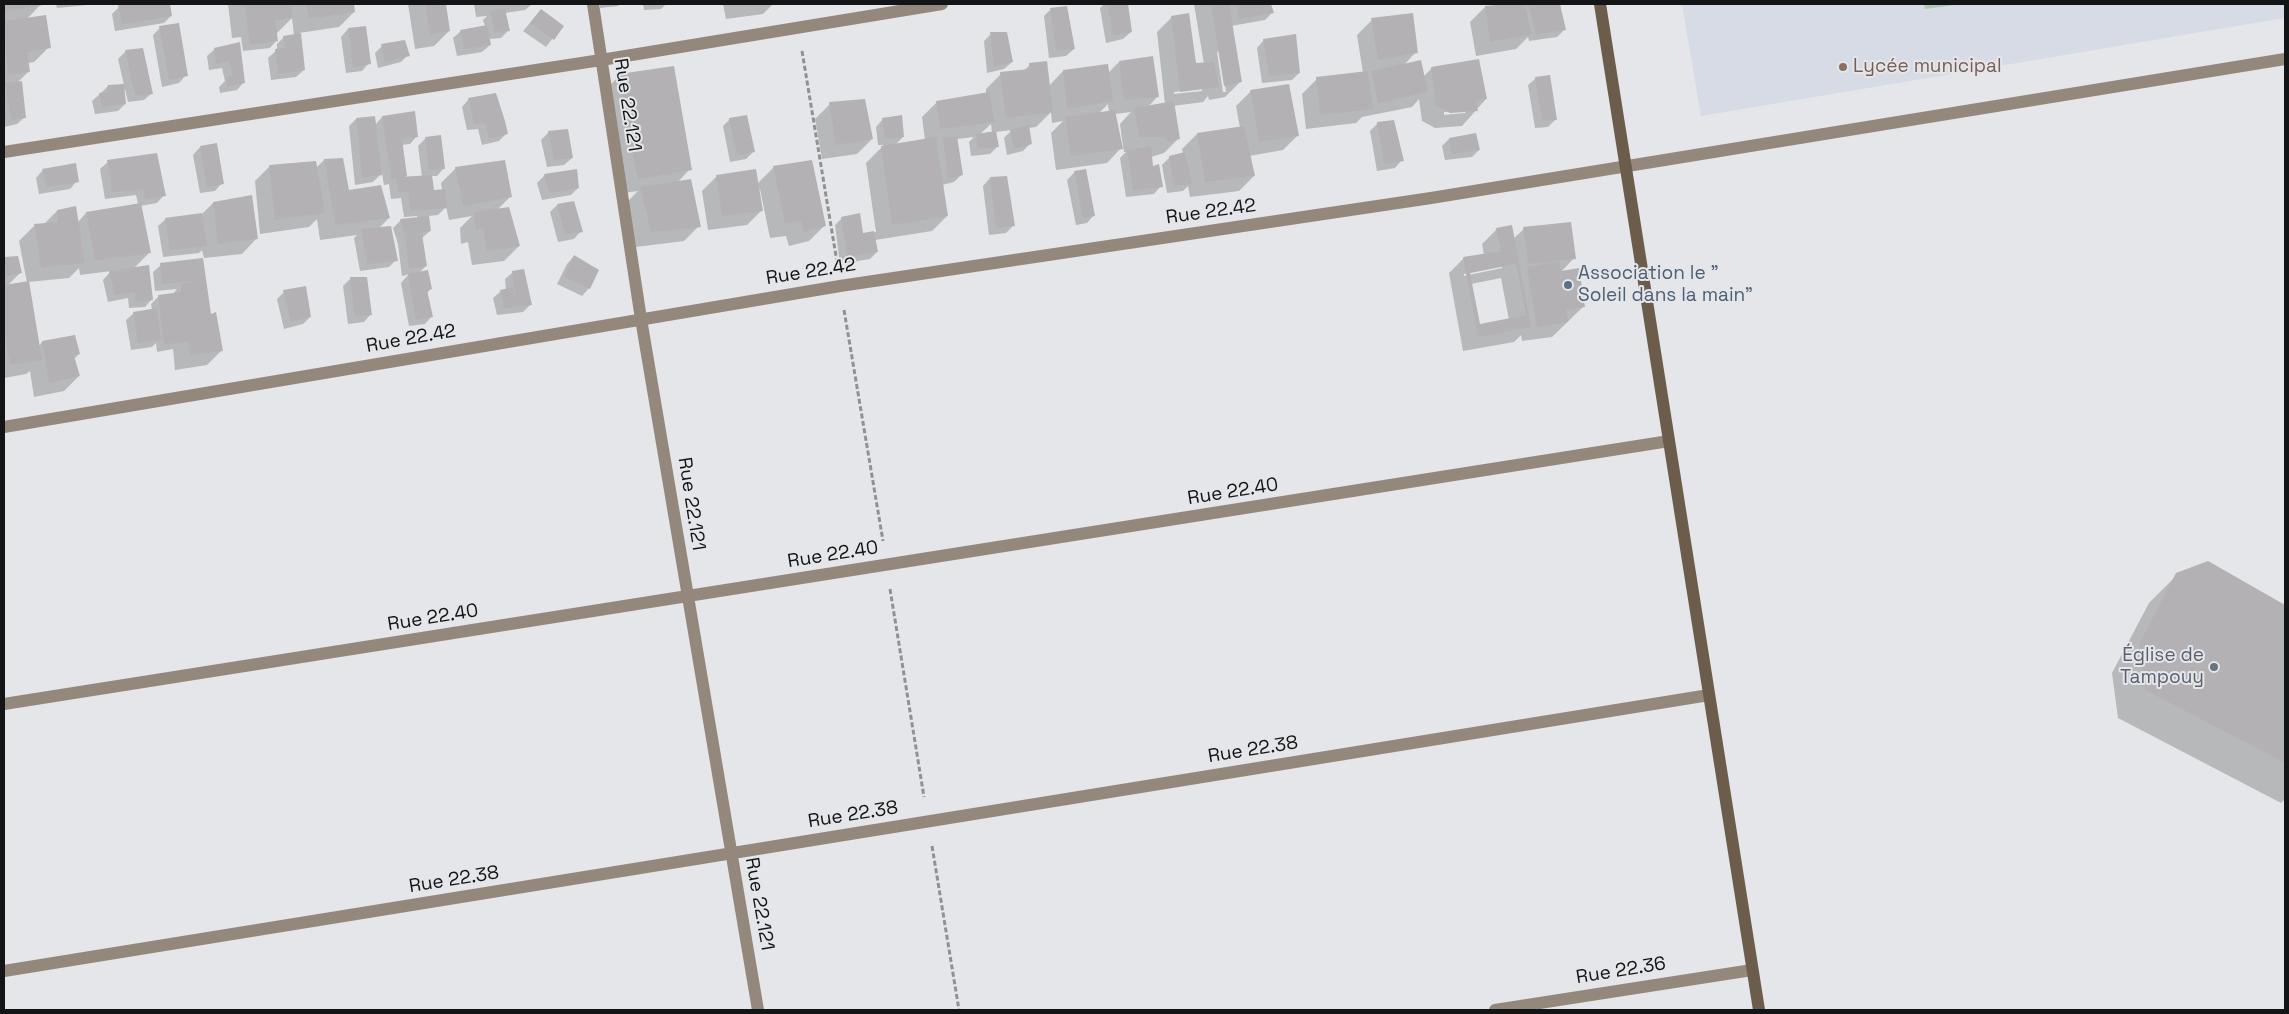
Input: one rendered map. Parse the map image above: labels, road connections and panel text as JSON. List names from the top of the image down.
{
  "streets": {
    "street": [
      "Rue 22.121",
      "Rue 22.42",
      "Rue 22.40",
      "Rue 22.38",
      "Rue 22.36"
    ]
  },
  "crossings": [
    ["Rue 22.121", "Rue 22.42"],
    ["Rue 22.121", "Rue 22.40"],
    ["Rue 22.121", "Rue 22.38"]
  ],
  "places": ["Lycée municipal", "Association le \" Soleil dans la main\"", "Église de Tampouy"]
}
